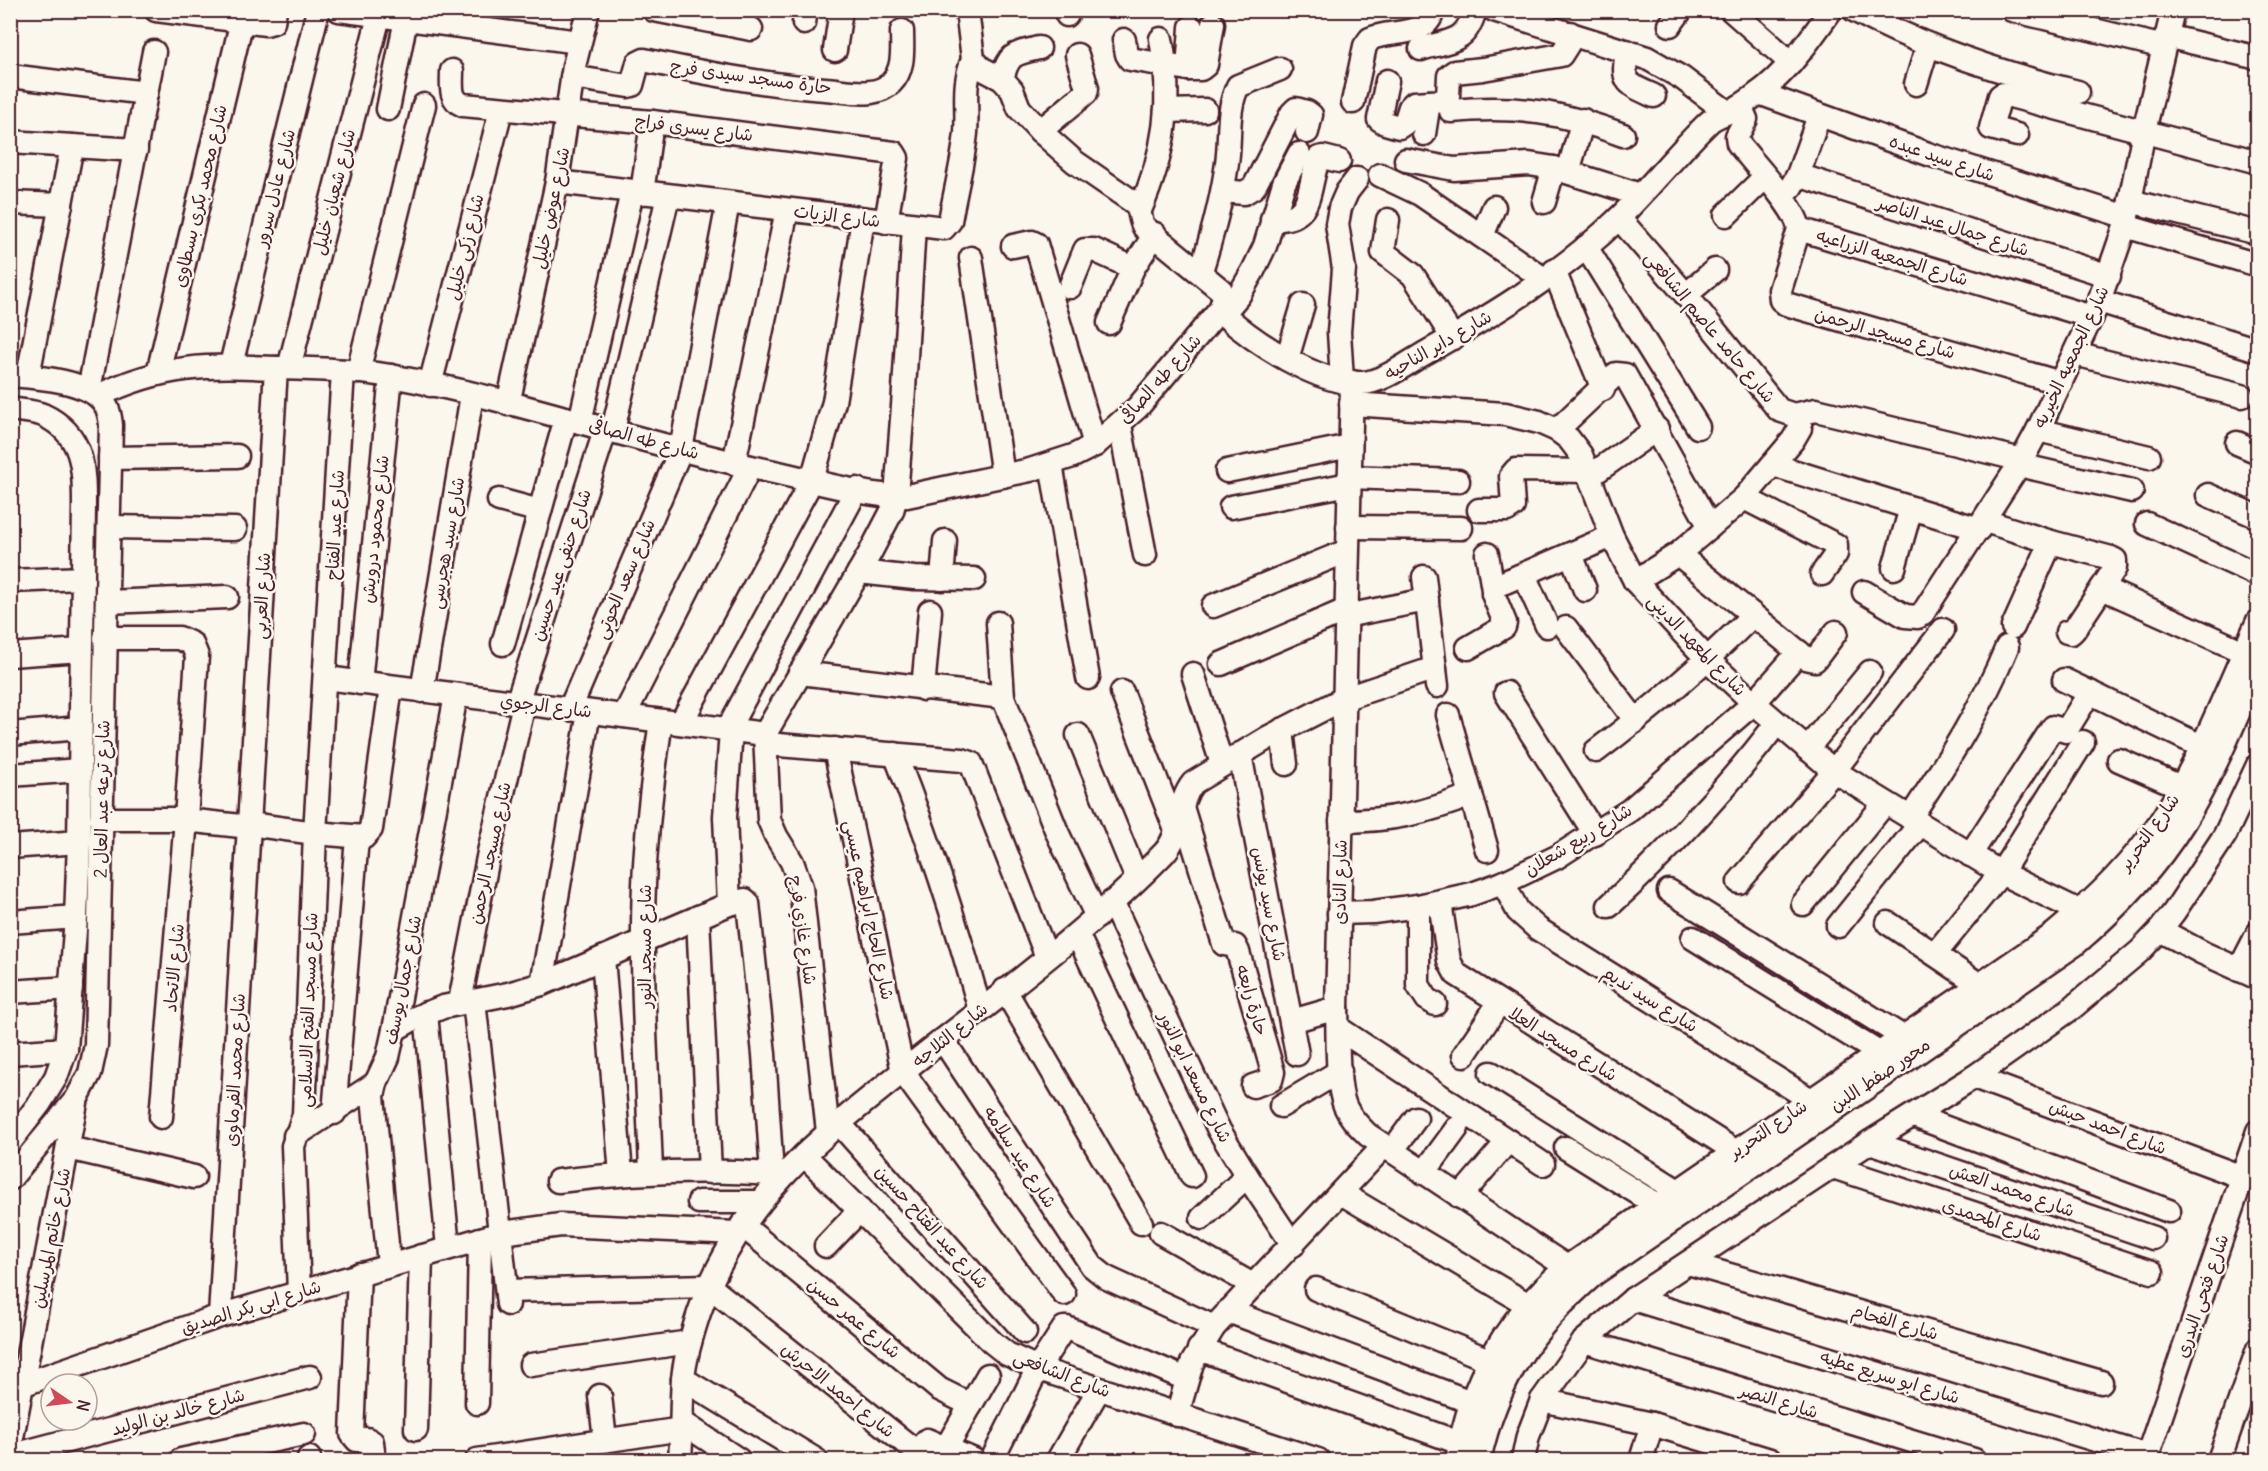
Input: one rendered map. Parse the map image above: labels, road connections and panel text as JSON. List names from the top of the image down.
{
  "streets": {
    "main road": ["محور صفط اللبن"],
    "street": [
      "حارة مسجد سيدى فرج",
      "شارع يسرى فراج",
      "شارع سيد عبده",
      "شارع عادل سرور",
      "شارع شعبان خليل",
      "شارع محمد بكرى بسطاوى",
      "شارع عوض خليل",
      "شارع الزيات",
      "شارع جمال عبد الناصر",
      "شارع زكى خليل",
      "شارع الجمعيه الزراعيه",
      "شارع حامد عاصم الشافعى",
      "شارع مسجد الرحمن",
      "شارع داير الناحيه",
      "شارع الجمعيه الخيريه",
      "شارع طه الصافى",
      "شارع عبد الفتاح",
      "شارع محمود درويش",
      "شارع سيد هجرسى",
      "شارع حنفى عيد حسين",
      "شارع سعد الحوتى",
      "شارع العربى",
      "شارع المعهد الدينى",
      "شارع الرجوي",
      "شارع ترعه عبد العال 2",
      "شارع التحرير",
      "شارع ربيع شعلان",
      "شارع النادى",
      "شارع سيد يونس",
      "شارع الحاج ابراهيم عيسي",
      "شارع غازي فرج",
      "شارع مسجد النور",
      "شارع الاتحاد",
      "شارع جمال يوسف",
      "شارع سيد نديم",
      "حارة رابعه",
      "شارع مسجد الفتح الاسلامى",
      "شارع الثلاجه",
      "شارع مسجد العلا",
      "شارع محمد الفرماوى",
      "شارع مسعد ابو النور",
      "شارع احمد حبش",
      "شارع عيد سلامه",
      "شارع محمد العش",
      "شارع المحمدى",
      "شارع عبد الفتاح حسين",
      "شارع خاتم المرسلين",
      "شارع فتحى البدرى",
      "شارع ابى بكر الصديق",
      "شارع عمر حسن",
      "شارع الفحام",
      "شارع الشافعى",
      "شارع ابو سريع عطيه",
      "شارع احمد الاحرش",
      "شارع النصر",
      "شارع خالد بن الوليد"
    ]
  },
  "crossings": [
    ["حارة مسجد سيدى فرج", "شارع عوض خليل"],
    ["شارع يسرى فراج", "شارع عوض خليل"],
    ["شارع يسرى فراج", "شارع الزيات"],
    ["شارع يسرى فراج", "شارع زكى خليل"],
    ["شارع سيد عبده", "شارع داير الناحيه"],
    ["شارع سيد عبده", "شارع الجمعيه الخيريه"],
    ["شارع عادل سرور", "شارع طه الصافى"],
    ["شارع شعبان خليل", "شارع طه الصافى"],
    ["شارع شعبان خليل", "شارع العربى"],
    ["شارع محمد بكرى بسطاوى", "شارع طه الصافى"],
    ["شارع عوض خليل", "شارع الزيات"],
    ["شارع عوض خليل", "شارع طه الصافى"],
    ["شارع الزيات", "شارع حنفى عيد حسين"],
    ["شارع الزيات", "شارع سعد الحوتى"],
    ["شارع جمال عبد الناصر", "شارع الجمعيه الخيريه"],
    ["شارع زكى خليل", "شارع طه الصافى"],
    ["شارع الجمعيه الزراعيه", "شارع مسجد الرحمن"],
    ["شارع الجمعيه الزراعيه", "شارع داير الناحيه"],
    ["شارع الجمعيه الزراعيه", "شارع الجمعيه الخيريه"],
    ["شارع حامد عاصم الشافعى", "شارع داير الناحيه"],
    ["شارع حامد عاصم الشافعى", "شارع الجمعيه الخيريه"],
    ["شارع مسجد الرحمن", "شارع الجمعيه الخيريه"],
    ["شارع مسجد الرحمن", "شارع حنفى عيد حسين"],
    ["شارع مسجد الرحمن", "شارع الرجوي"],
    ["شارع مسجد الرحمن", "شارع ابى بكر الصديق"],
    ["شارع داير الناحيه", "شارع طه الصافى"],
    ["شارع داير الناحيه", "شارع المعهد الدينى"],
    ["شارع داير الناحيه", "شارع النادى"],
    ["شارع طه الصافى", "شارع عبد الفتاح"],
    ["شارع طه الصافى", "شارع محمود درويش"],
    ["شارع طه الصافى", "شارع سيد هجرسى"],
    ["شارع طه الصافى", "شارع حنفى عيد حسين"],
    ["شارع طه الصافى", "شارع سعد الحوتى"],
    ["شارع طه الصافى", "شارع العربى"],
    ["شارع طه الصافى", "شارع ترعه عبد العال 2"],
    ["شارع عبد الفتاح", "شارع الرجوي"],
    ["شارع عبد الفتاح", "شارع مسجد الفتح الاسلامى"],
    ["شارع محمود درويش", "شارع الرجوي"],
    ["شارع سيد هجرسى", "شارع الرجوي"],
    ["شارع حنفى عيد حسين", "شارع الرجوي"],
    ["شارع سعد الحوتى", "شارع الرجوي"],
    ["شارع العربى", "شارع محمد الفرماوى"],
    ["شارع المعهد الدينى", "شارع التحرير"],
    ["شارع المعهد الدينى", "شارع ربيع شعلان"],
    ["شارع المعهد الدينى", "شارع النادى"],
    ["شارع الرجوي", "شارع الحاج ابراهيم عيسي"],
    ["شارع الرجوي", "شارع غازي فرج"],
    ["شارع الرجوي", "شارع مسجد النور"],
    ["شارع الرجوي", "شارع جمال يوسف"],
    ["شارع الرجوي", "شارع الثلاجه"],
    ["شارع ترعه عبد العال 2", "شارع الاتحاد"],
    ["شارع ترعه عبد العال 2", "شارع خاتم المرسلين"],
    ["شارع التحرير", "شارع النادى"],
    ["شارع التحرير", "شارع سيد نديم"],
    ["شارع التحرير", "شارع مسجد العلا"],
    ["شارع التحرير", "محور صفط اللبن"],
    ["شارع ربيع شعلان", "شارع النادى"],
    ["شارع ربيع شعلان", "شارع سيد نديم"],
    ["شارع ربيع شعلان", "شارع مسجد العلا"],
    ["شارع النادى", "شارع الثلاجه"],
    ["شارع سيد يونس", "شارع الثلاجه"],
    ["شارع الحاج ابراهيم عيسي", "شارع الثلاجه"],
    ["شارع غازي فرج", "شارع الثلاجه"],
    ["شارع غازي فرج", "شارع عبد الفتاح حسين"],
    ["شارع جمال يوسف", "شارع ابى بكر الصديق"],
    ["حارة رابعه", "شارع الثلاجه"],
    ["شارع مسجد الفتح الاسلامى", "شارع ابى بكر الصديق"],
    ["شارع الثلاجه", "شارع مسعد ابو النور"],
    ["شارع الثلاجه", "شارع عيد سلامه"],
    ["شارع الثلاجه", "شارع عبد الفتاح حسين"],
    ["شارع الثلاجه", "شارع ابى بكر الصديق"],
    ["شارع الثلاجه", "شارع عمر حسن"],
    ["شارع الثلاجه", "شارع الشافعى"],
    ["شارع الثلاجه", "شارع احمد الاحرش"],
    ["شارع محمد الفرماوى", "شارع ابى بكر الصديق"],
    ["شارع احمد حبش", "شارع فتحى البدرى"],
    ["شارع خاتم المرسلين", "شارع ابى بكر الصديق"],
    ["شارع فتحى البدرى", "شارع ابو سريع عطيه"],
    ["شارع ابى بكر الصديق", "شارع عمر حسن"]
  ],
  "north": "right"
}
